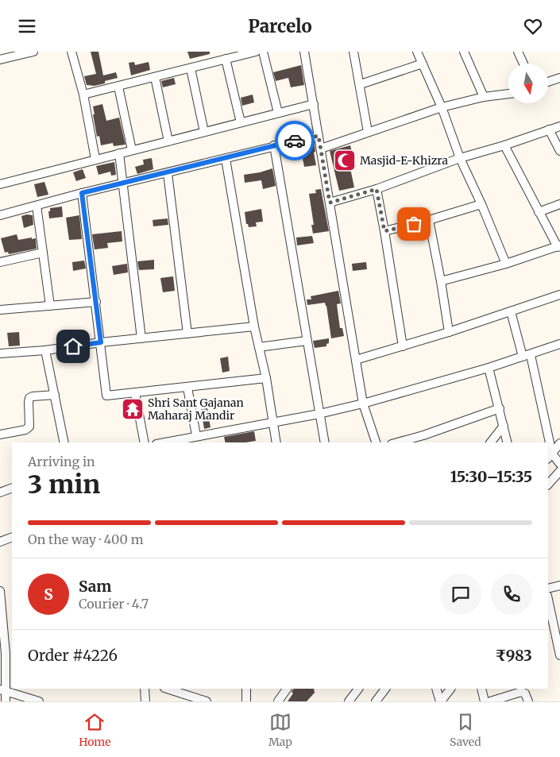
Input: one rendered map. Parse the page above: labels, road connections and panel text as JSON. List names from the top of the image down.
{
  "places": {
    "mosque": ["Masjid-E-Khizra"],
    "temple": ["Shri Sant Gajanan Maharaj Mandir"]
  },
  "north": "bottom",
  "page": {
    "header": "Parcelo",
    "heading": ["3 min", "Arriving in", "15:30–15:35"],
    "panel": [
      "Sam",
      "Courier · 4.7",
      "Order #4226",
      "₹983"
    ],
    "bar": "On the way · 400 m",
    "round": "S",
    "tabs": ["Home", "Map", "Saved"]
  }
}
